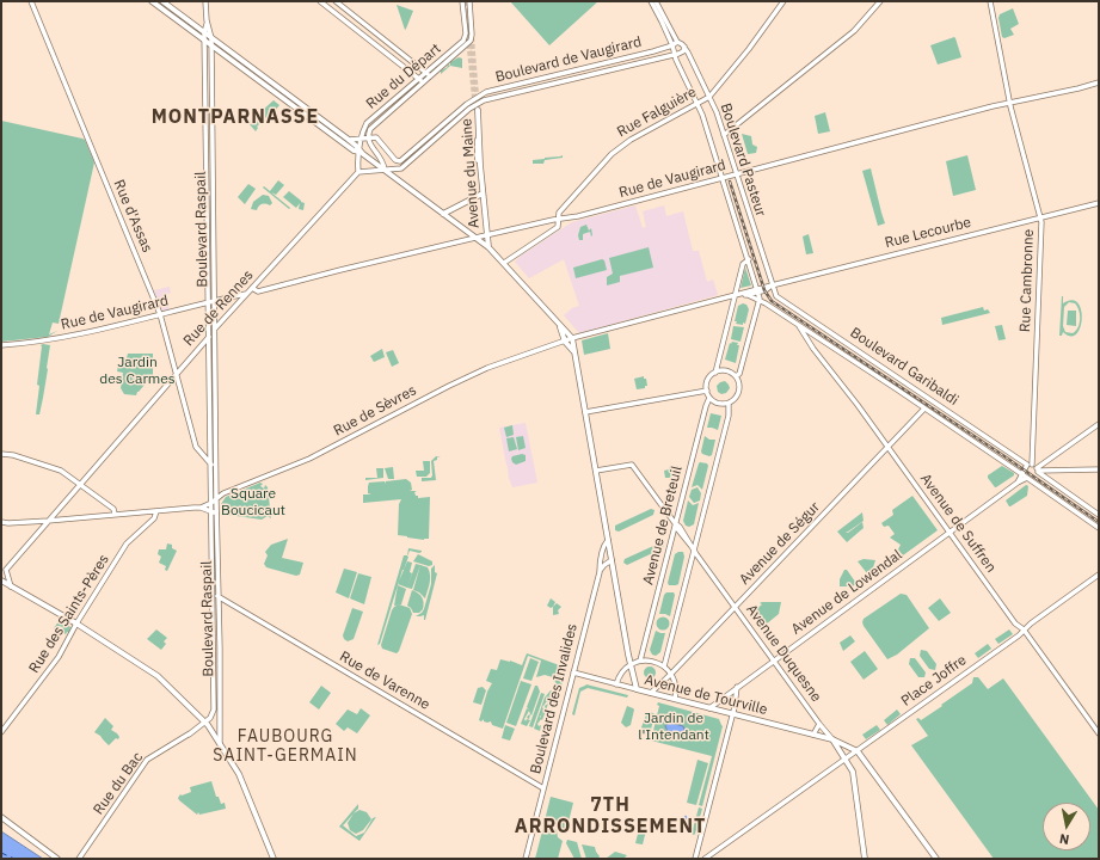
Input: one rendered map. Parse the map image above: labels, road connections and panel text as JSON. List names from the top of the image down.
{
  "streets": {
    "main road": [
      "Boulevard de Vaugirard",
      "Rue du Départ",
      "Rue Falguière",
      "Boulevard Pasteur",
      "Avenue du Maine",
      "Rue de Vaugirard",
      "Rue d'Assas",
      "Boulevard Raspail",
      "Rue Lecourbe",
      "Rue Cambronne",
      "Rue de Rennes",
      "Boulevard Garibaldi",
      "Rue de Sèvres",
      "Avenue de Suffren",
      "Avenue de Breteuil",
      "Avenue de Ségur",
      "Avenue de Lowendal",
      "Rue des Saints-Pères",
      "Avenue Duquesne",
      "Rue de Varenne",
      "Place Joffre",
      "Avenue de Tourville",
      "Boulevard des Invalides",
      "Rue du Bac"
    ]
  },
  "crossings": [
    ["Boulevard de Vaugirard", "Boulevard Pasteur"],
    ["Boulevard de Vaugirard", "Avenue du Maine"],
    ["Rue Falguière", "Boulevard Pasteur"],
    ["Rue Falguière", "Rue de Vaugirard"],
    ["Boulevard Pasteur", "Rue de Vaugirard"],
    ["Boulevard Pasteur", "Rue Lecourbe"],
    ["Boulevard Pasteur", "Boulevard Garibaldi"],
    ["Avenue du Maine", "Rue de Vaugirard"],
    ["Rue de Vaugirard", "Rue d'Assas"],
    ["Rue de Vaugirard", "Boulevard Raspail"],
    ["Rue de Vaugirard", "Rue Cambronne"],
    ["Rue de Vaugirard", "Rue de Rennes"],
    ["Rue d'Assas", "Boulevard Raspail"],
    ["Rue d'Assas", "Rue de Rennes"],
    ["Boulevard Raspail", "Rue de Rennes"],
    ["Boulevard Raspail", "Rue de Sèvres"],
    ["Boulevard Raspail", "Rue de Varenne"],
    ["Boulevard Raspail", "Rue du Bac"],
    ["Rue Lecourbe", "Rue Cambronne"],
    ["Rue Lecourbe", "Boulevard Garibaldi"],
    ["Rue Cambronne", "Boulevard Garibaldi"],
    ["Rue de Rennes", "Rue de Sèvres"],
    ["Boulevard Garibaldi", "Avenue de Suffren"],
    ["Boulevard Garibaldi", "Avenue de Ségur"],
    ["Boulevard Garibaldi", "Avenue de Lowendal"],
    ["Rue de Sèvres", "Rue des Saints-Pères"],
    ["Rue de Sèvres", "Boulevard des Invalides"],
    ["Avenue de Suffren", "Avenue de Ségur"],
    ["Avenue de Suffren", "Avenue de Lowendal"],
    ["Avenue de Suffren", "Place Joffre"],
    ["Avenue de Breteuil", "Avenue Duquesne"],
    ["Avenue de Ségur", "Avenue Duquesne"],
    ["Avenue de Ségur", "Avenue de Tourville"],
    ["Avenue de Lowendal", "Avenue Duquesne"],
    ["Avenue de Lowendal", "Avenue de Tourville"],
    ["Avenue Duquesne", "Avenue de Tourville"],
    ["Avenue Duquesne", "Boulevard des Invalides"],
    ["Rue de Varenne", "Boulevard des Invalides"],
    ["Place Joffre", "Avenue de Tourville"],
    ["Avenue de Tourville", "Boulevard des Invalides"]
  ],
  "districts": ["MONTPARNASSE", "FAUBOURG SAINT-GERMAIN", "7TH ARRONDISSEMENT"],
  "parks": ["Jardin des Carmes", "Square Boucicaut", "Jardin de l'Intendant"],
  "north": "bottom"
}
